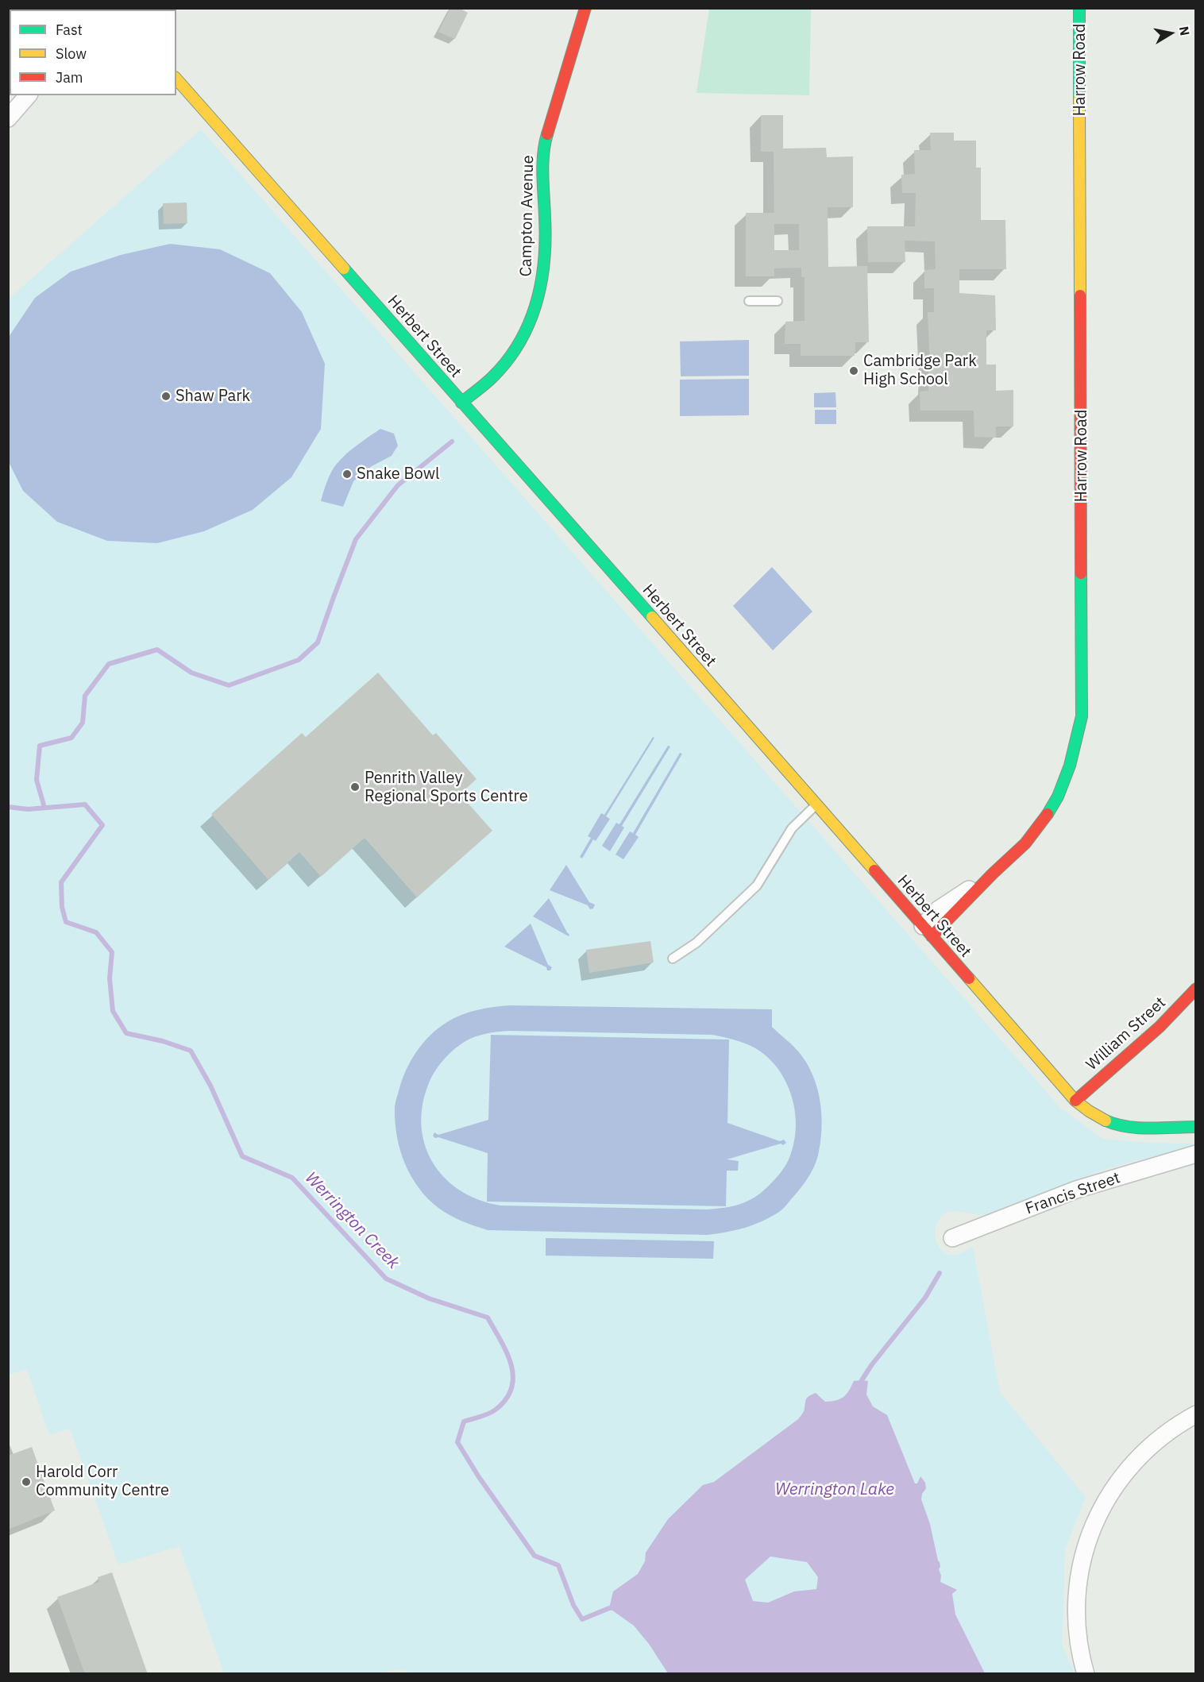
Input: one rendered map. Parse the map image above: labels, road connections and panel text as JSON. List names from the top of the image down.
{
  "streets": {
    "street": [
      "Harrow Road",
      "Campton Avenue",
      "Herbert Street",
      "William Street",
      "Francis Street"
    ]
  },
  "crossings": [
    ["Harrow Road", "Herbert Street"],
    ["Campton Avenue", "Herbert Street"],
    ["Herbert Street", "William Street"]
  ],
  "water": ["Werrington Creek", "Werrington Lake"],
  "places": [
    "Cambridge Park High School",
    "Shaw Park",
    "Snake Bowl",
    "Penrith Valley Regional Sports Centre",
    "Harold Corr Community Centre"
  ],
  "legend": ["Fast", "Slow", "Jam"],
  "north": "right"
}
